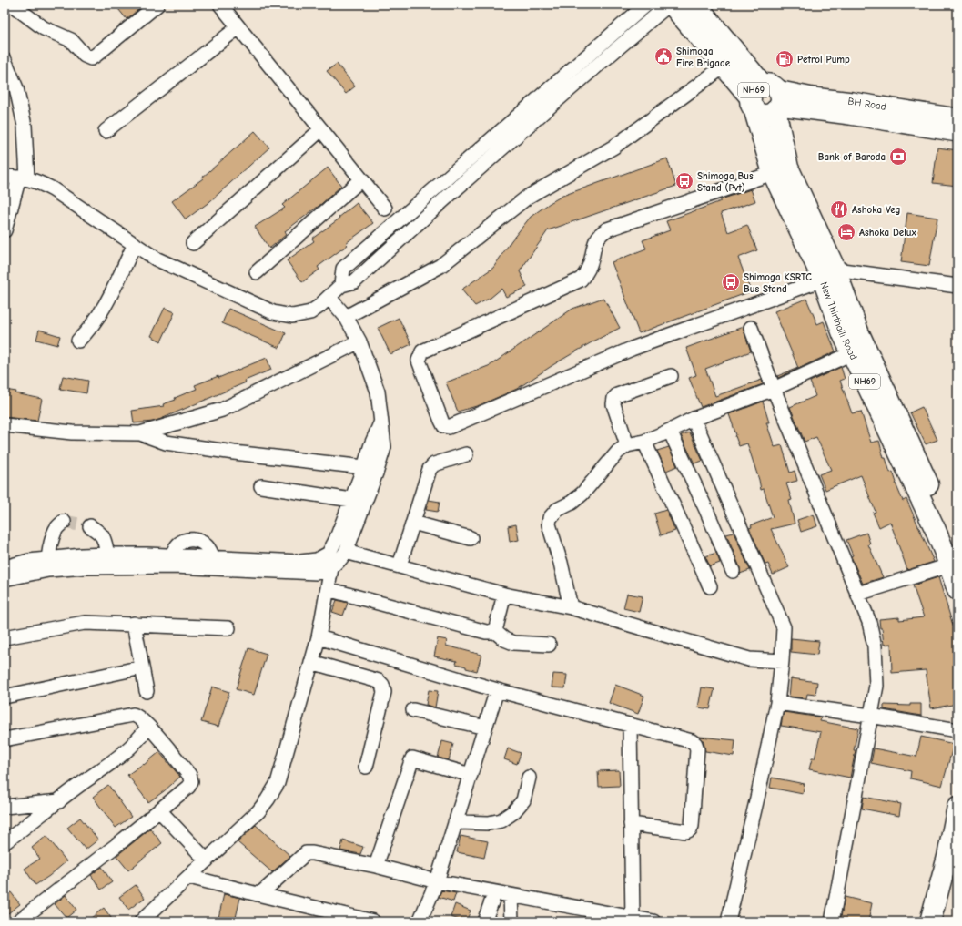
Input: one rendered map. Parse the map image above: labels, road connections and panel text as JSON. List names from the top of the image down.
{
  "streets": {
    "highway": ["NH69", "New Thirthalli Road"],
    "main road": ["BH Road"]
  },
  "crossings": [
    ["NH69", "BH Road"],
    ["NH69", "New Thirthalli Road"],
    ["BH Road", "New Thirthalli Road"]
  ],
  "places": {
    "public building": ["Shimoga Fire Brigade"],
    "fuel station": ["Petrol Pump"],
    "bank": ["Bank of Baroda"],
    "bus stop": ["Shimoga Bus Stand (Pvt)", "Shimoga KSRTC Bus Stand"],
    "restaurant": ["Ashoka Veg"],
    "hotel": ["Ashoka Delux"]
  }
}
